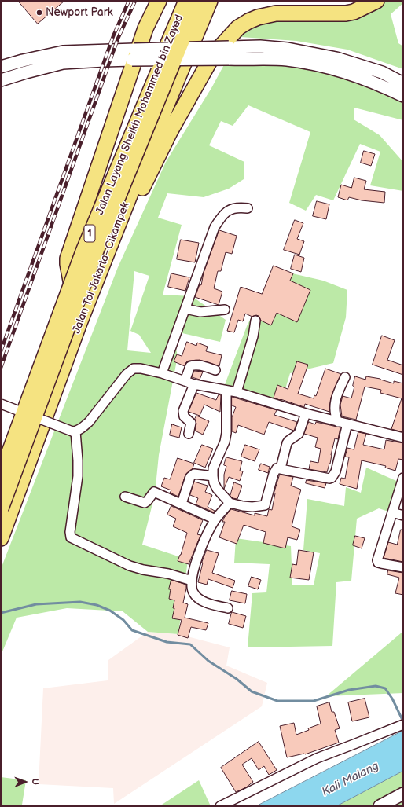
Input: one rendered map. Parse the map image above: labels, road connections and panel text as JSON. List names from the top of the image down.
{
  "streets": {
    "highway": ["Jalan Layang Sheikh Mohammed bin Zayed", "1", "Jalan Tol Jakarta–Cikampek"]
  },
  "crossings": [
    ["Jalan Layang Sheikh Mohammed bin Zayed", "Jalan Tol Jakarta–Cikampek"]
  ],
  "water": ["Kali Malang"],
  "places": ["Newport Park"],
  "north": "right"
}
